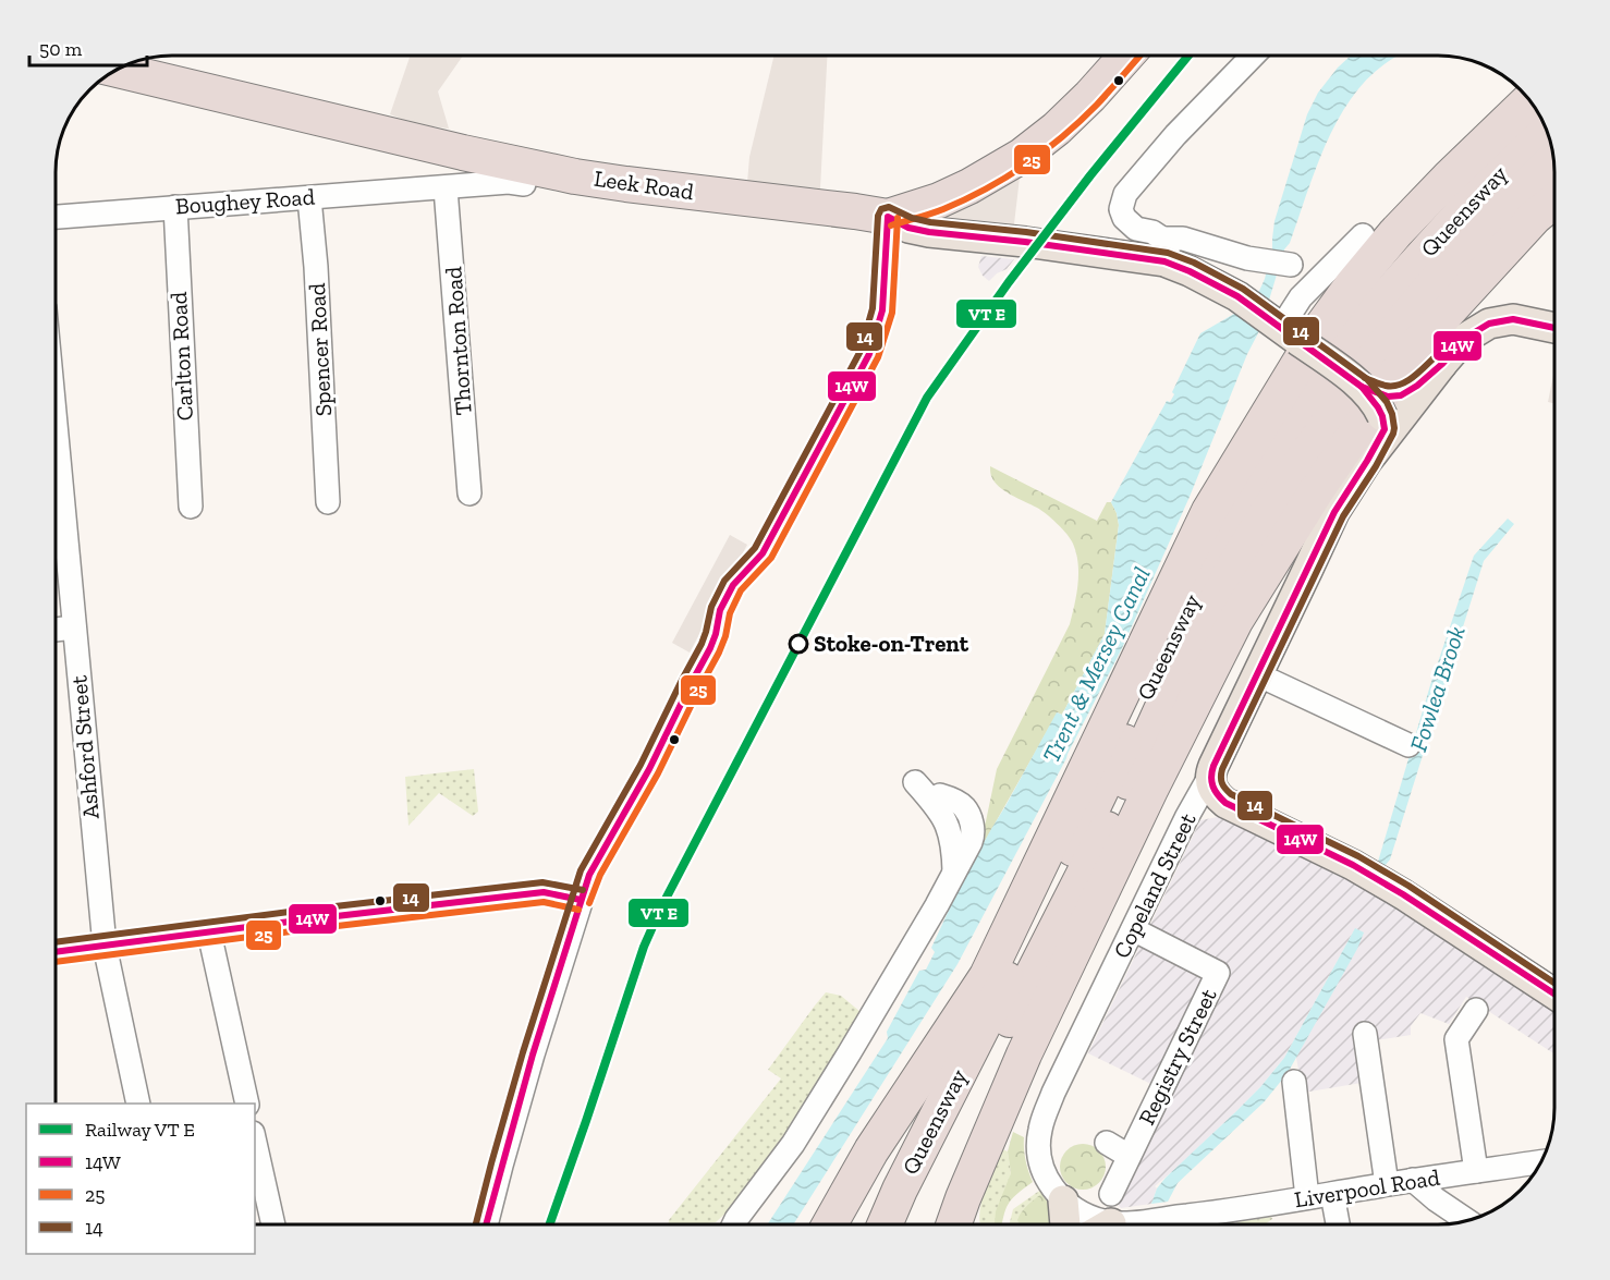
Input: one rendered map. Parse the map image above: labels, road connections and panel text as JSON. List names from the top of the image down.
{
  "streets": {
    "highway": ["Leek Road", "Queensway"],
    "main road": ["Copeland Street"],
    "street": [
      "Boughey Road",
      "Thornton Road",
      "Spencer Road",
      "Carlton Road",
      "Ashford Street",
      "Registry Street",
      "Liverpool Road"
    ]
  },
  "crossings": [
    ["Boughey Road", "Thornton Road"],
    ["Boughey Road", "Spencer Road"],
    ["Boughey Road", "Carlton Road"],
    ["Copeland Street", "Registry Street"],
    ["Copeland Street", "Liverpool Road"]
  ],
  "water": ["Trent & Mersey Canal", "Fowlea Brook"],
  "places": ["Stoke-on-Trent"],
  "lines": ["transit line 25", "transit line 14", "transit line 14W"],
  "legend": [
    "Railway VT E",
    "14W",
    "25",
    "14"
  ],
  "scale_bar": "50 m"
}
